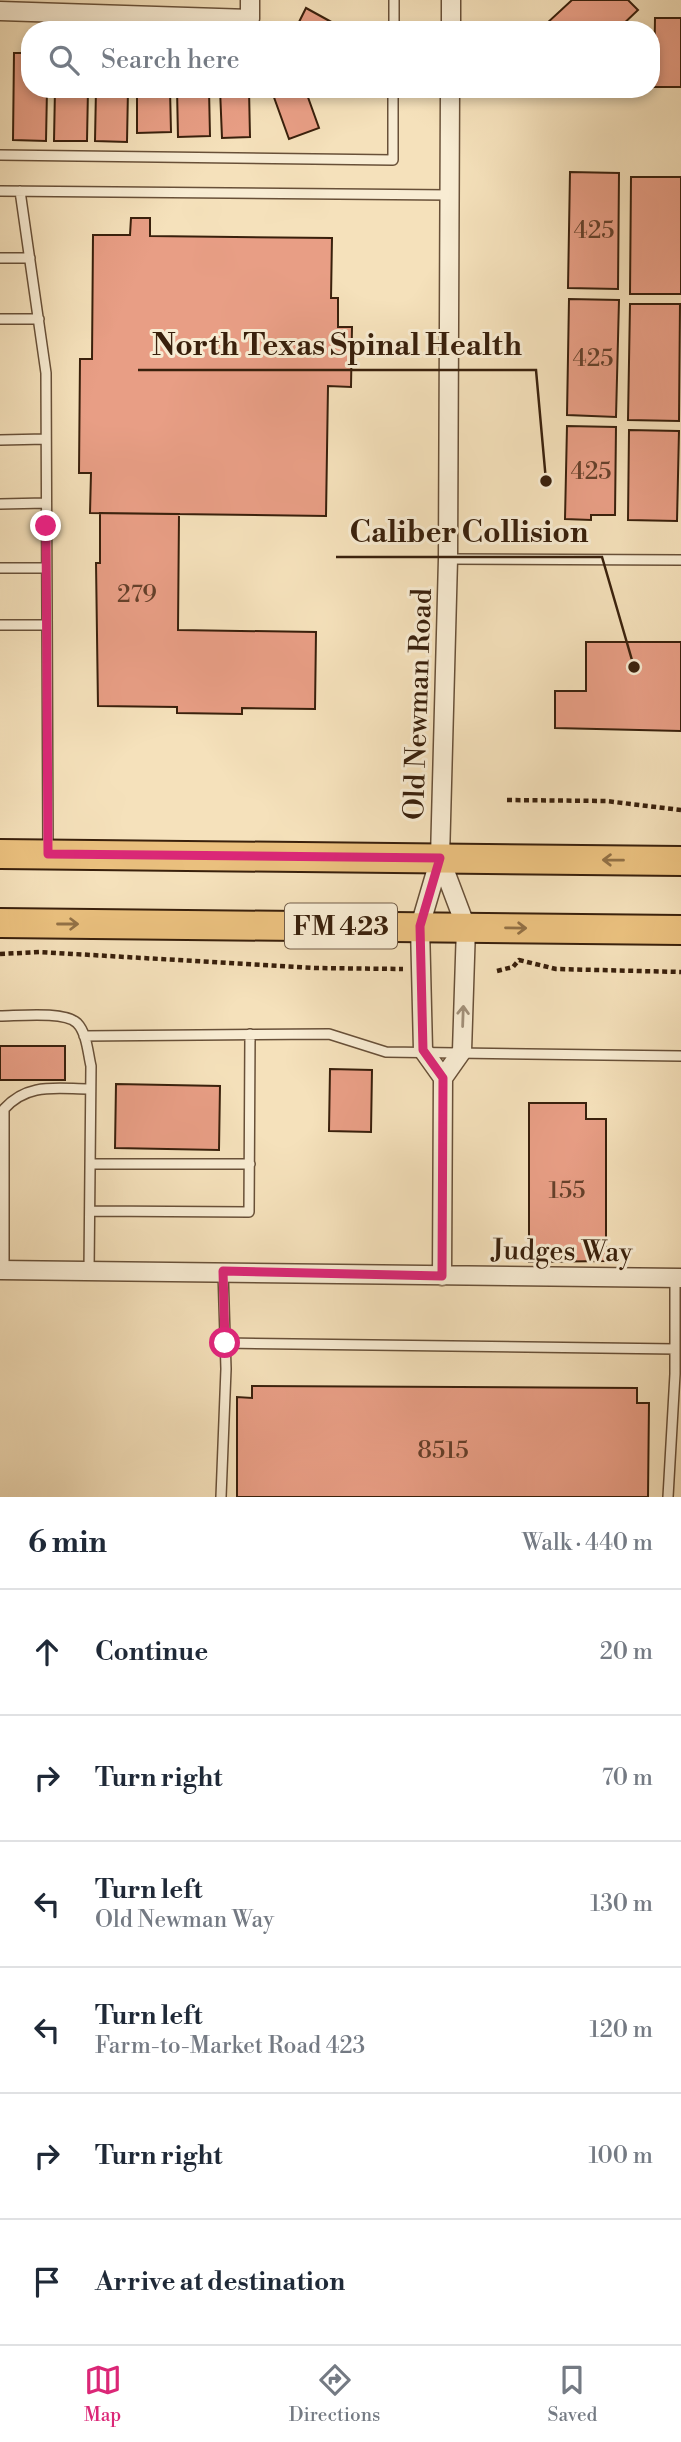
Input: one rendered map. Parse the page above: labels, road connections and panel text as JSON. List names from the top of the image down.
{
  "streets": {
    "main road": ["FM 423"],
    "street": ["Old Newman Road", "Judges Way"]
  },
  "places": ["North Texas Spinal Health", "Caliber Collision"],
  "house_numbers": [
    "425",
    "425",
    "425",
    "279",
    "155",
    "8515"
  ],
  "page": {
    "search": "Search here",
    "heading": ["6 min", "Walk · 440 m"],
    "list": [
      ["Continue", "20 m"],
      ["Turn right", "70 m"],
      ["Turn left", "Old Newman Way", "130 m"],
      ["Turn left", "Farm-to-Market Road 423", "120 m"],
      ["Turn right", "100 m"],
      "Arrive at destination"
    ],
    "nav": ["Map", "Directions", "Saved"]
  }
}
